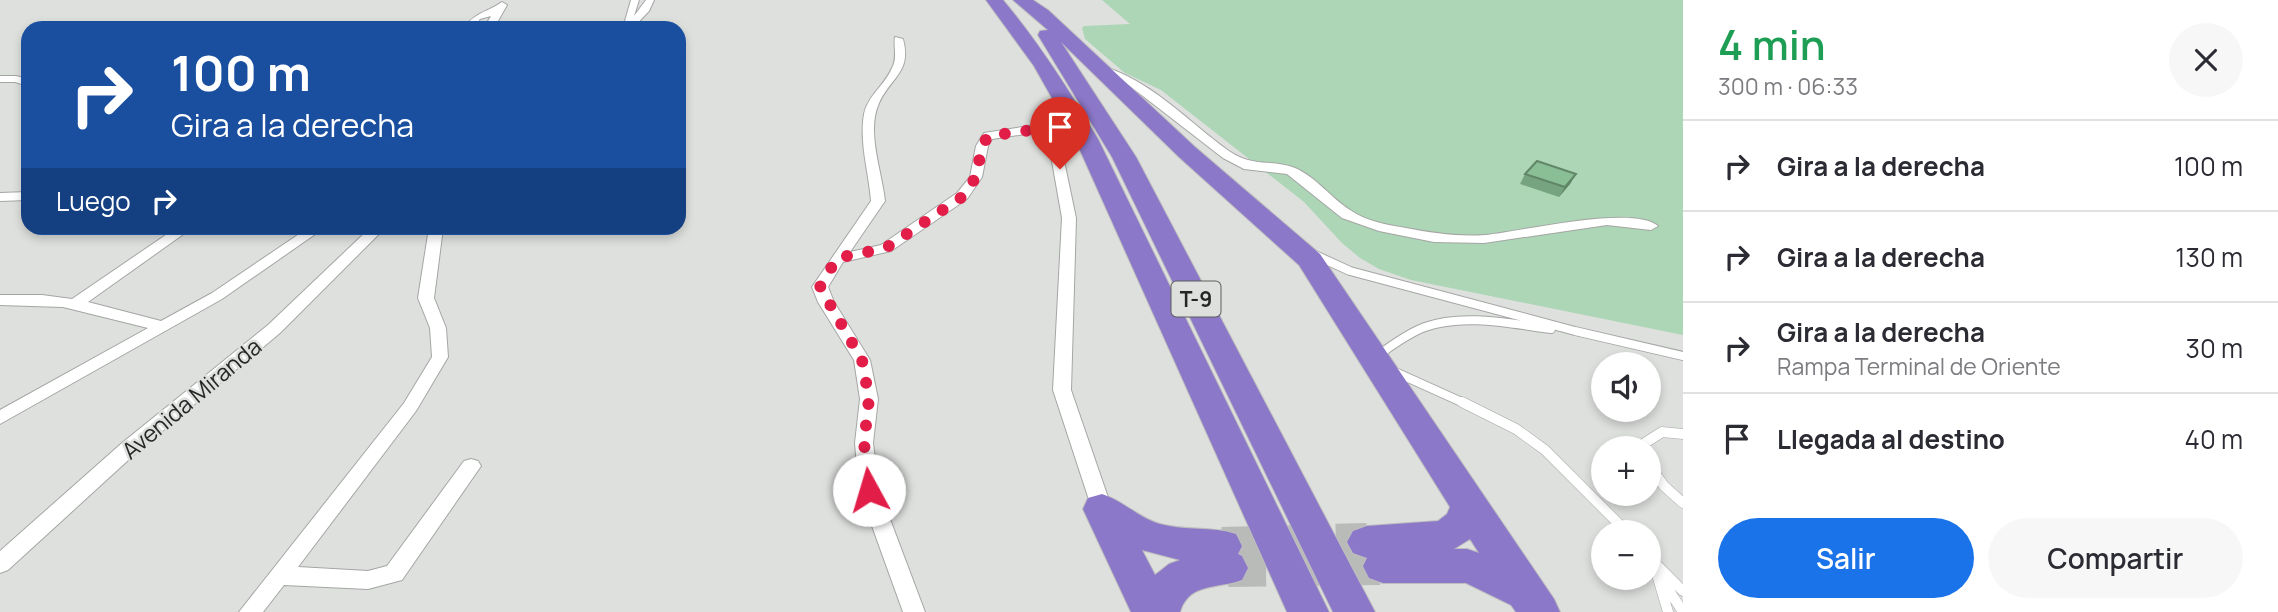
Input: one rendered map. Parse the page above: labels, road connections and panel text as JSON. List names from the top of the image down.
{
  "streets": {
    "highway": ["T-9"],
    "street": ["Avenida Miranda"]
  },
  "page": {
    "heading": ["4 min", "300 m · 06:33"],
    "turn": ["100 m", "Gira a la derecha"],
    "list": [
      {
        "name": "Gira a la derecha",
        "value": "100 m"
      },
      {
        "name": "Gira a la derecha",
        "value": "130 m"
      },
      {
        "name": "Gira a la derecha",
        "note": "Rampa Terminal de Oriente",
        "value": "30 m"
      },
      {
        "name": "Llegada al destino",
        "value": "40 m"
      }
    ],
    "then": "Luego",
    "map_buttons": ["+", "−"],
    "buttons": ["Salir", "Compartir"]
  }
}
